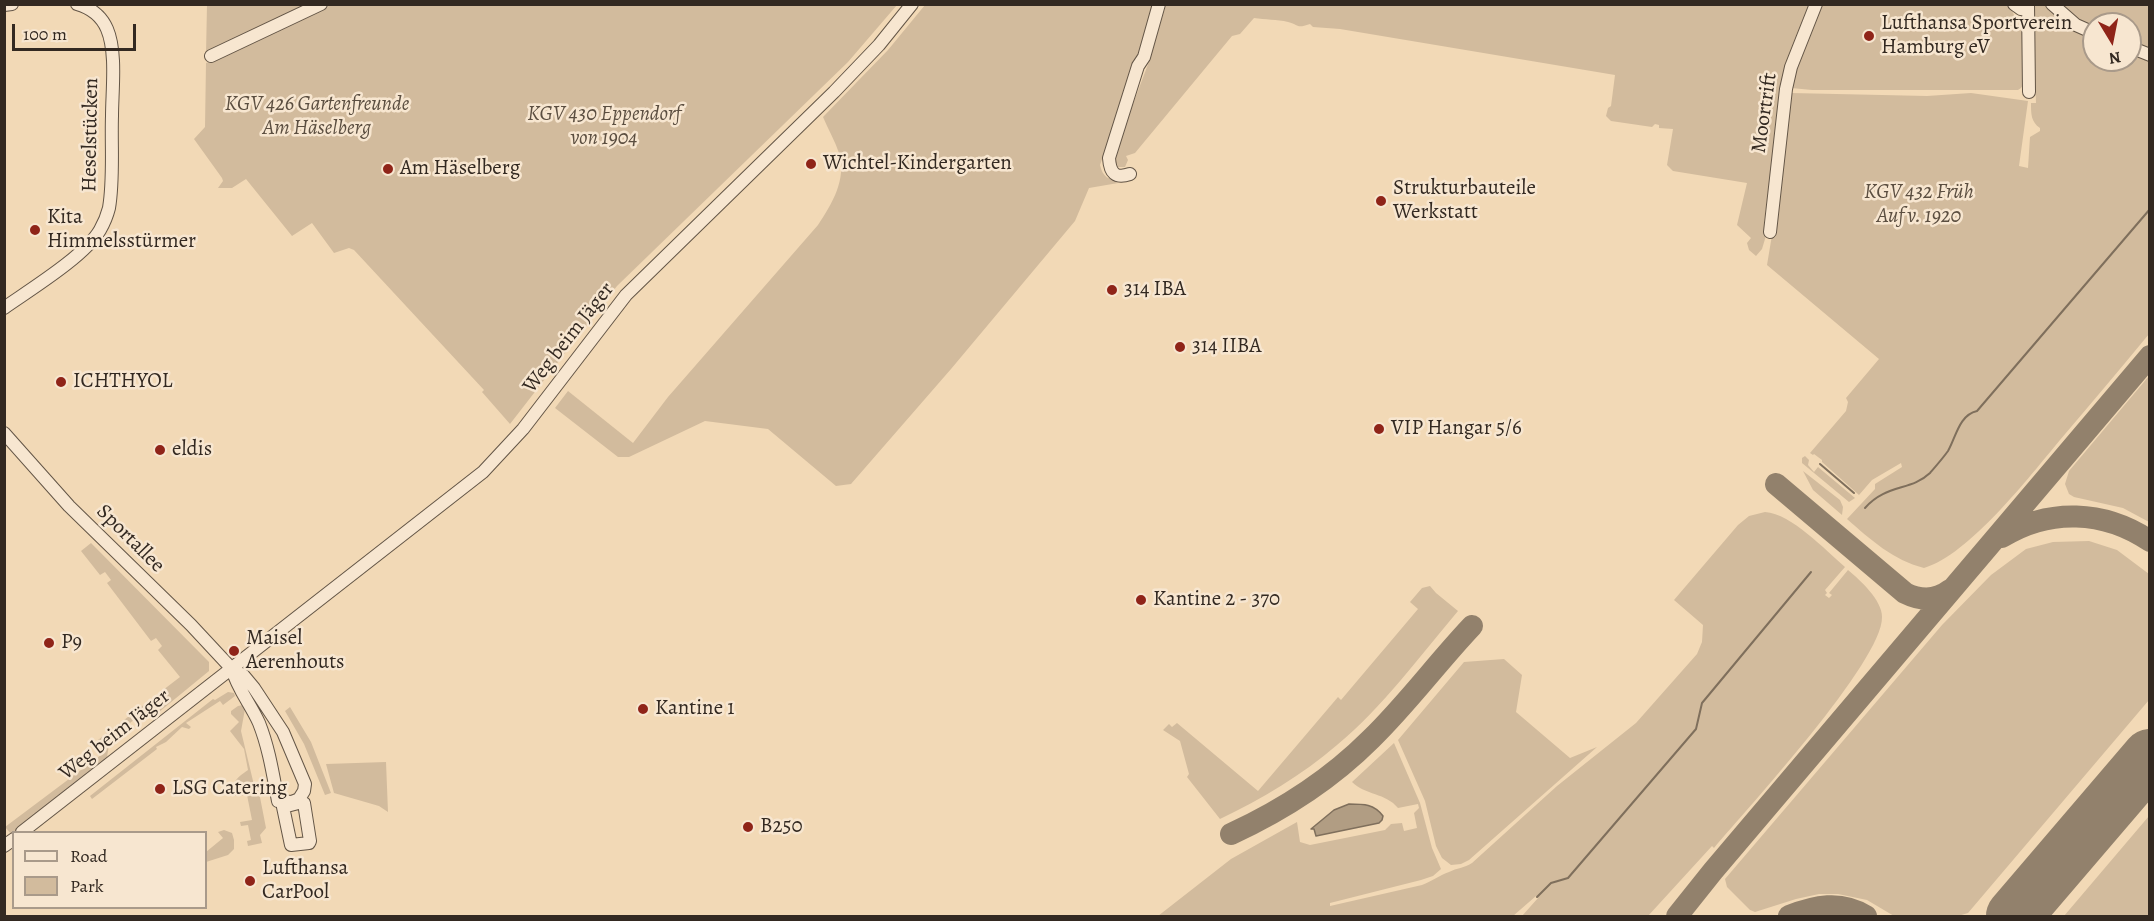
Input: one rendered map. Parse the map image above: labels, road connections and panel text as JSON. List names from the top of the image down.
{
  "streets": {
    "street": [
      "Moortrift",
      "Heselstücken",
      "Weg beim Jäger",
      "Sportallee"
    ]
  },
  "crossings": [
    ["Weg beim Jäger", "Sportallee"]
  ],
  "parks": ["KGV 426 Gartenfreunde Am Häselberg", "KGV 430 Eppendorf von 1904", "KGV 432 Früh Auf v. 1920"],
  "places": [
    "Lufthansa Sportverein Hamburg eV",
    "Wichtel-Kindergarten",
    "Am Häselberg",
    "Strukturbauteile Werkstatt",
    "Kita Himmelsstürmer",
    "314 IBA",
    "314 IIBA",
    "ICHTHYOL",
    "VIP Hangar 5/6",
    "eldis",
    "Kantine 2 - 370",
    "P9",
    "Maisel Aerenhouts",
    "Kantine 1",
    "LSG Catering",
    "B250",
    "Lufthansa CarPool"
  ],
  "legend": ["Road", "Park"],
  "scale_bar": "100 m",
  "north": "bottom"
}
